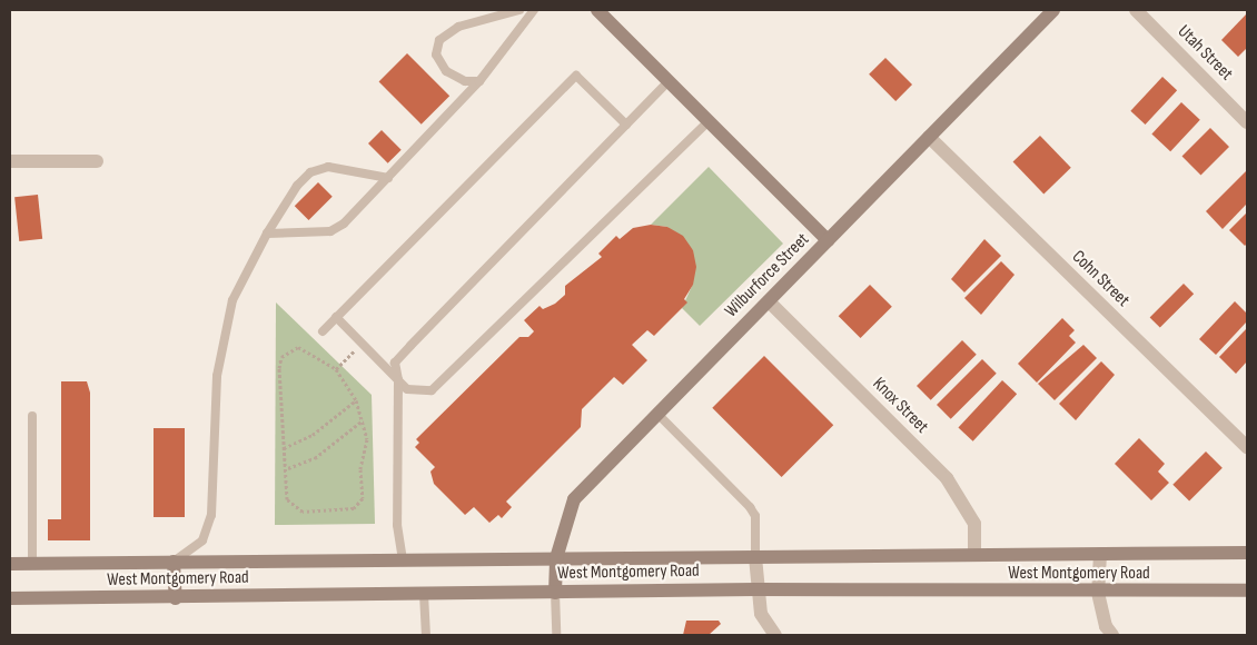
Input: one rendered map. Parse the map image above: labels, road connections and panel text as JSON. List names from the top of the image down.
{
  "streets": {
    "main road": ["Wilburforce Street", "West Montgomery Road"],
    "street": ["Utah Street", "Cohn Street", "Knox Street"]
  },
  "crossings": [
    ["Wilburforce Street", "Cohn Street"],
    ["Wilburforce Street", "Knox Street"],
    ["Wilburforce Street", "West Montgomery Road"],
    ["Knox Street", "West Montgomery Road"]
  ]
}
